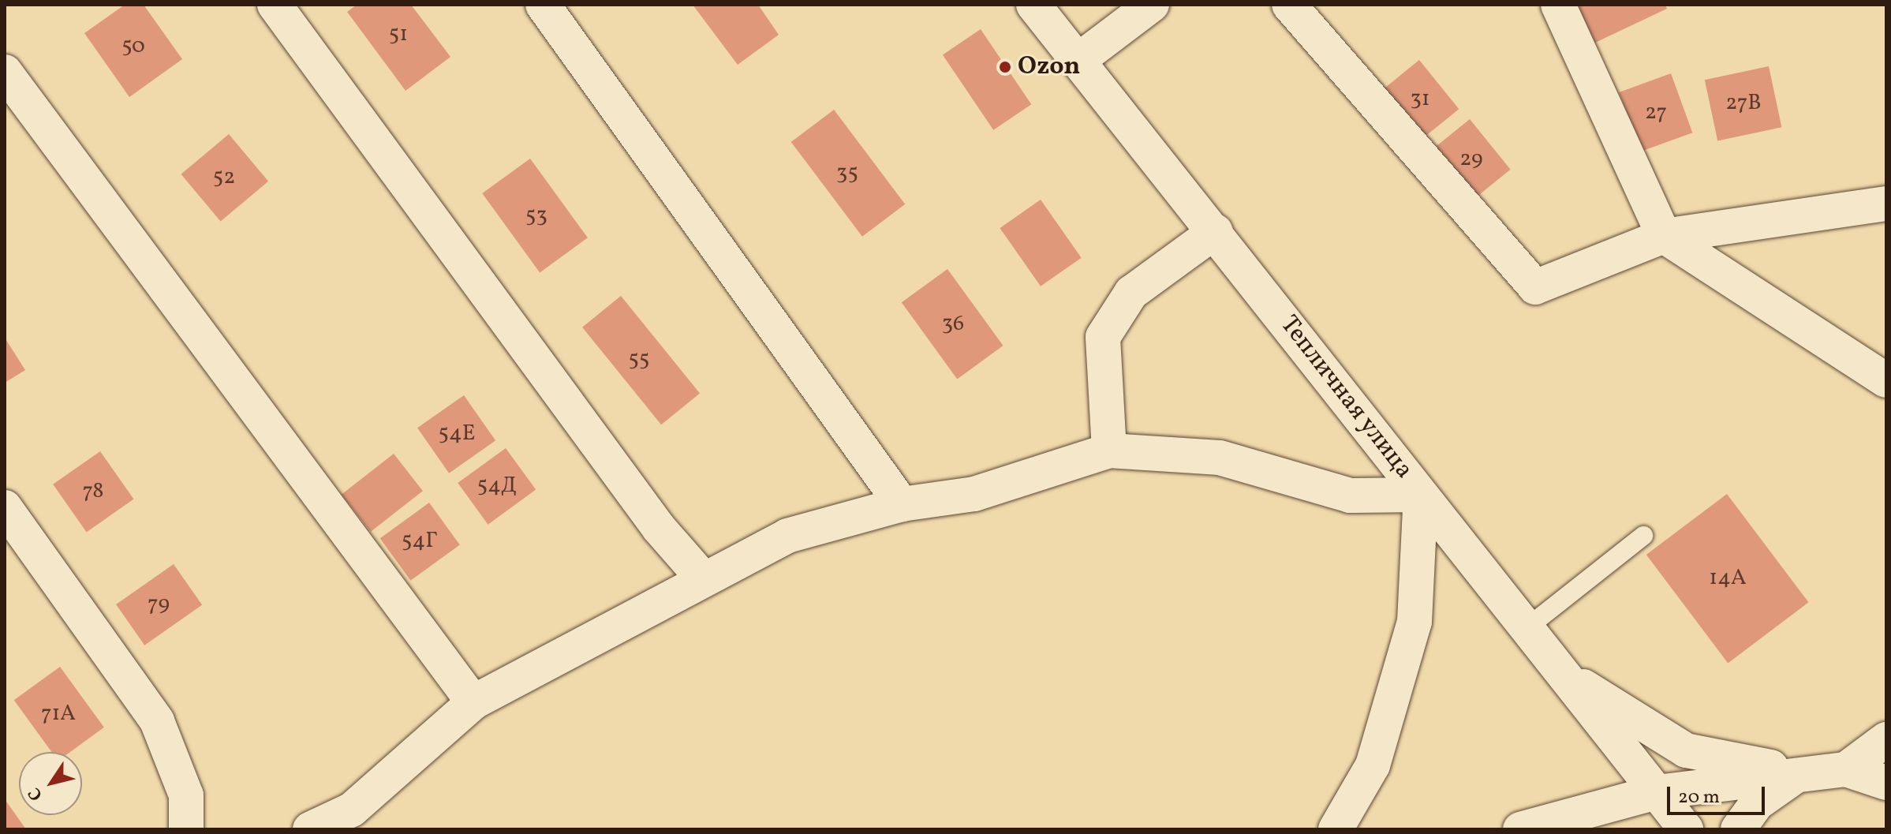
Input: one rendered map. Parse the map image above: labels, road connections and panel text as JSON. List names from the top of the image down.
{
  "streets": {
    "street": ["Тепличная улица"]
  },
  "places": ["Ozon"],
  "house_numbers": [
    "51",
    "50",
    "31",
    "27В",
    "27",
    "29",
    "35",
    "52",
    "53",
    "36",
    "55",
    "54Е",
    "54Д",
    "78",
    "54Г",
    "14А",
    "79",
    "71А"
  ],
  "scale_bar": "20 m",
  "north": "bottom left"
}
